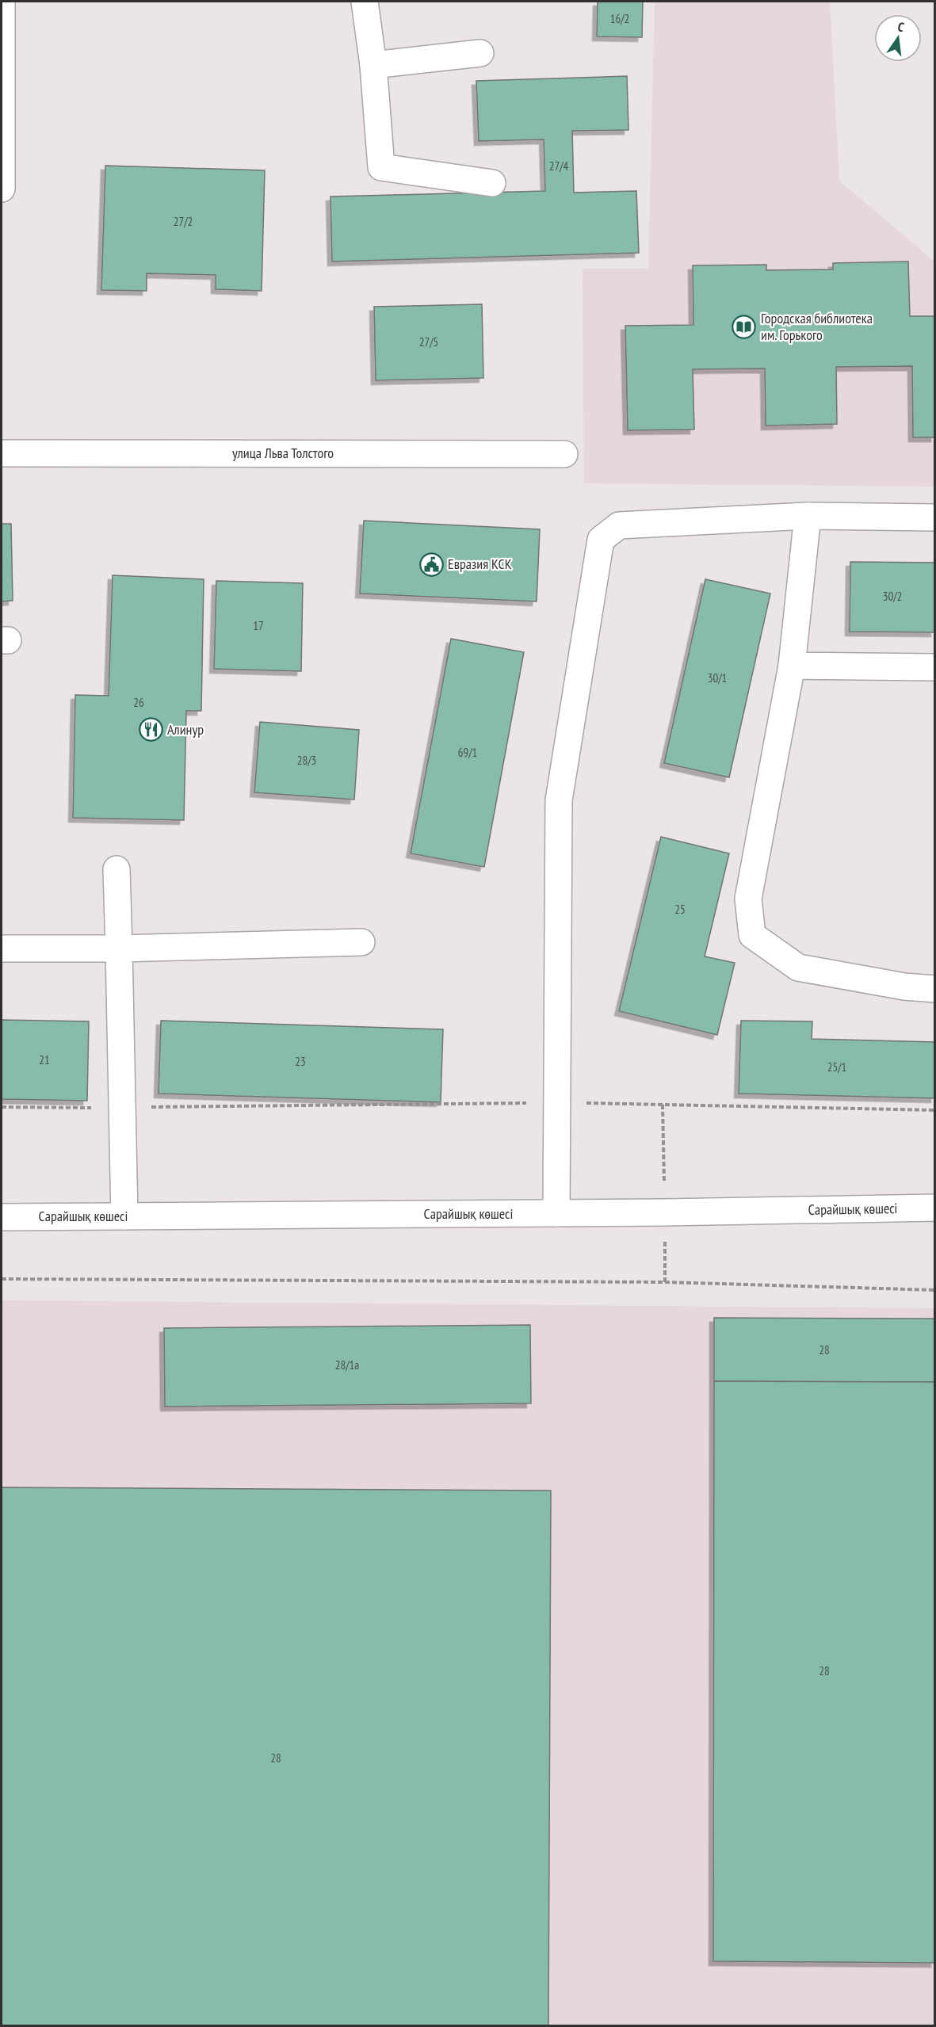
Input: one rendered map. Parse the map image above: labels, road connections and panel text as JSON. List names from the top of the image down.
{
  "streets": {
    "street": ["улица Льва Толстого", "Сарайшық көшесі"]
  },
  "places": {
    "library": ["Городская библиотека им. Горького"],
    "public building": ["Евразия КСК"],
    "restaurant": ["Алинур"]
  },
  "house_numbers": [
    "16/2",
    "27/4",
    "27/2",
    "27/5",
    "30/2",
    "17",
    "30/1",
    "26",
    "69/1",
    "28/3",
    "25",
    "21",
    "23",
    "25/1",
    "28",
    "28/1а",
    "28",
    "28"
  ],
  "north": "top"
}
